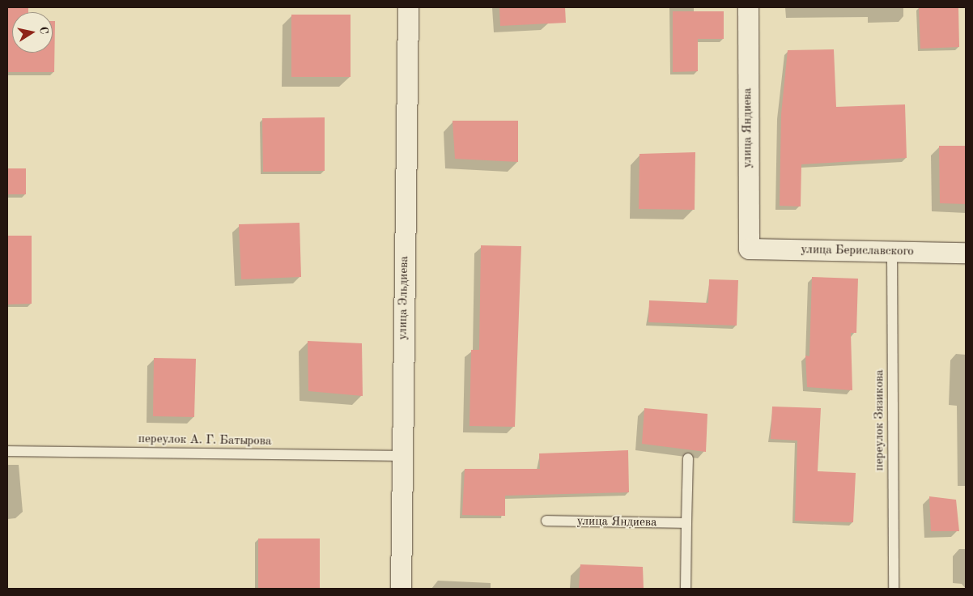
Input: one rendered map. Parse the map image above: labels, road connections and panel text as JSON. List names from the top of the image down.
{
  "streets": {
    "street": ["улица Яндиева", "улица Бериславского", "улица Эльдиева"],
    "lane": ["переулок Зязикова", "переулок А. Г. Батырова"]
  },
  "crossings": [
    ["улица Яндиева", "улица Бериславского"],
    ["улица Бериславского", "переулок Зязикова"],
    ["улица Эльдиева", "переулок А. Г. Батырова"]
  ],
  "north": "right"
}
